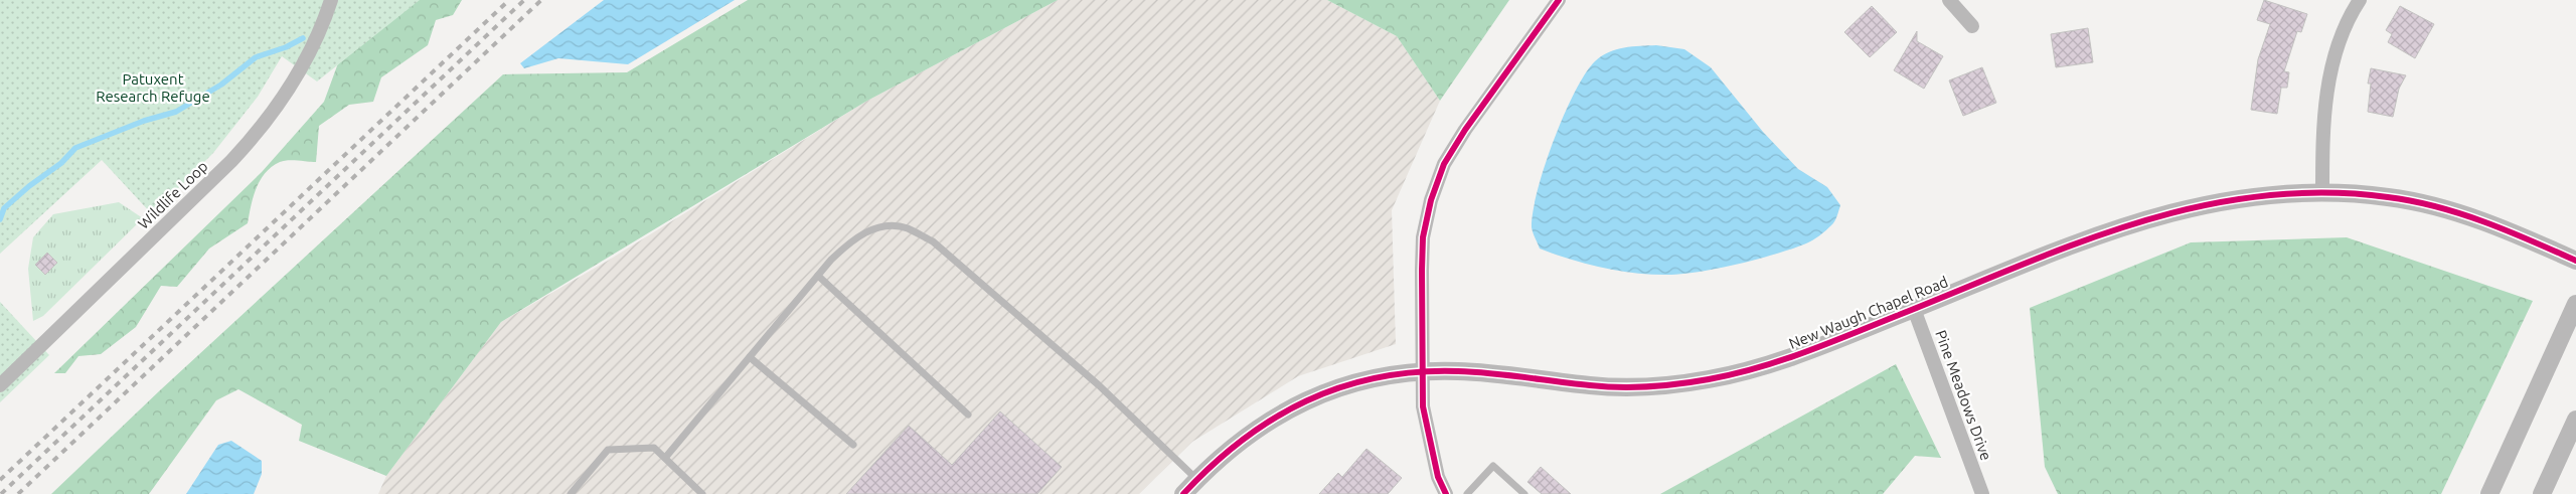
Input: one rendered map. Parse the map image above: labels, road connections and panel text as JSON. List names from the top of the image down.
{
  "streets": {
    "street": ["Wildlife Loop", "New Waugh Chapel Road", "Pine Meadows Drive"]
  },
  "crossings": [
    ["New Waugh Chapel Road", "Pine Meadows Drive"]
  ],
  "parks": ["Patuxent Research Refuge"]
}
